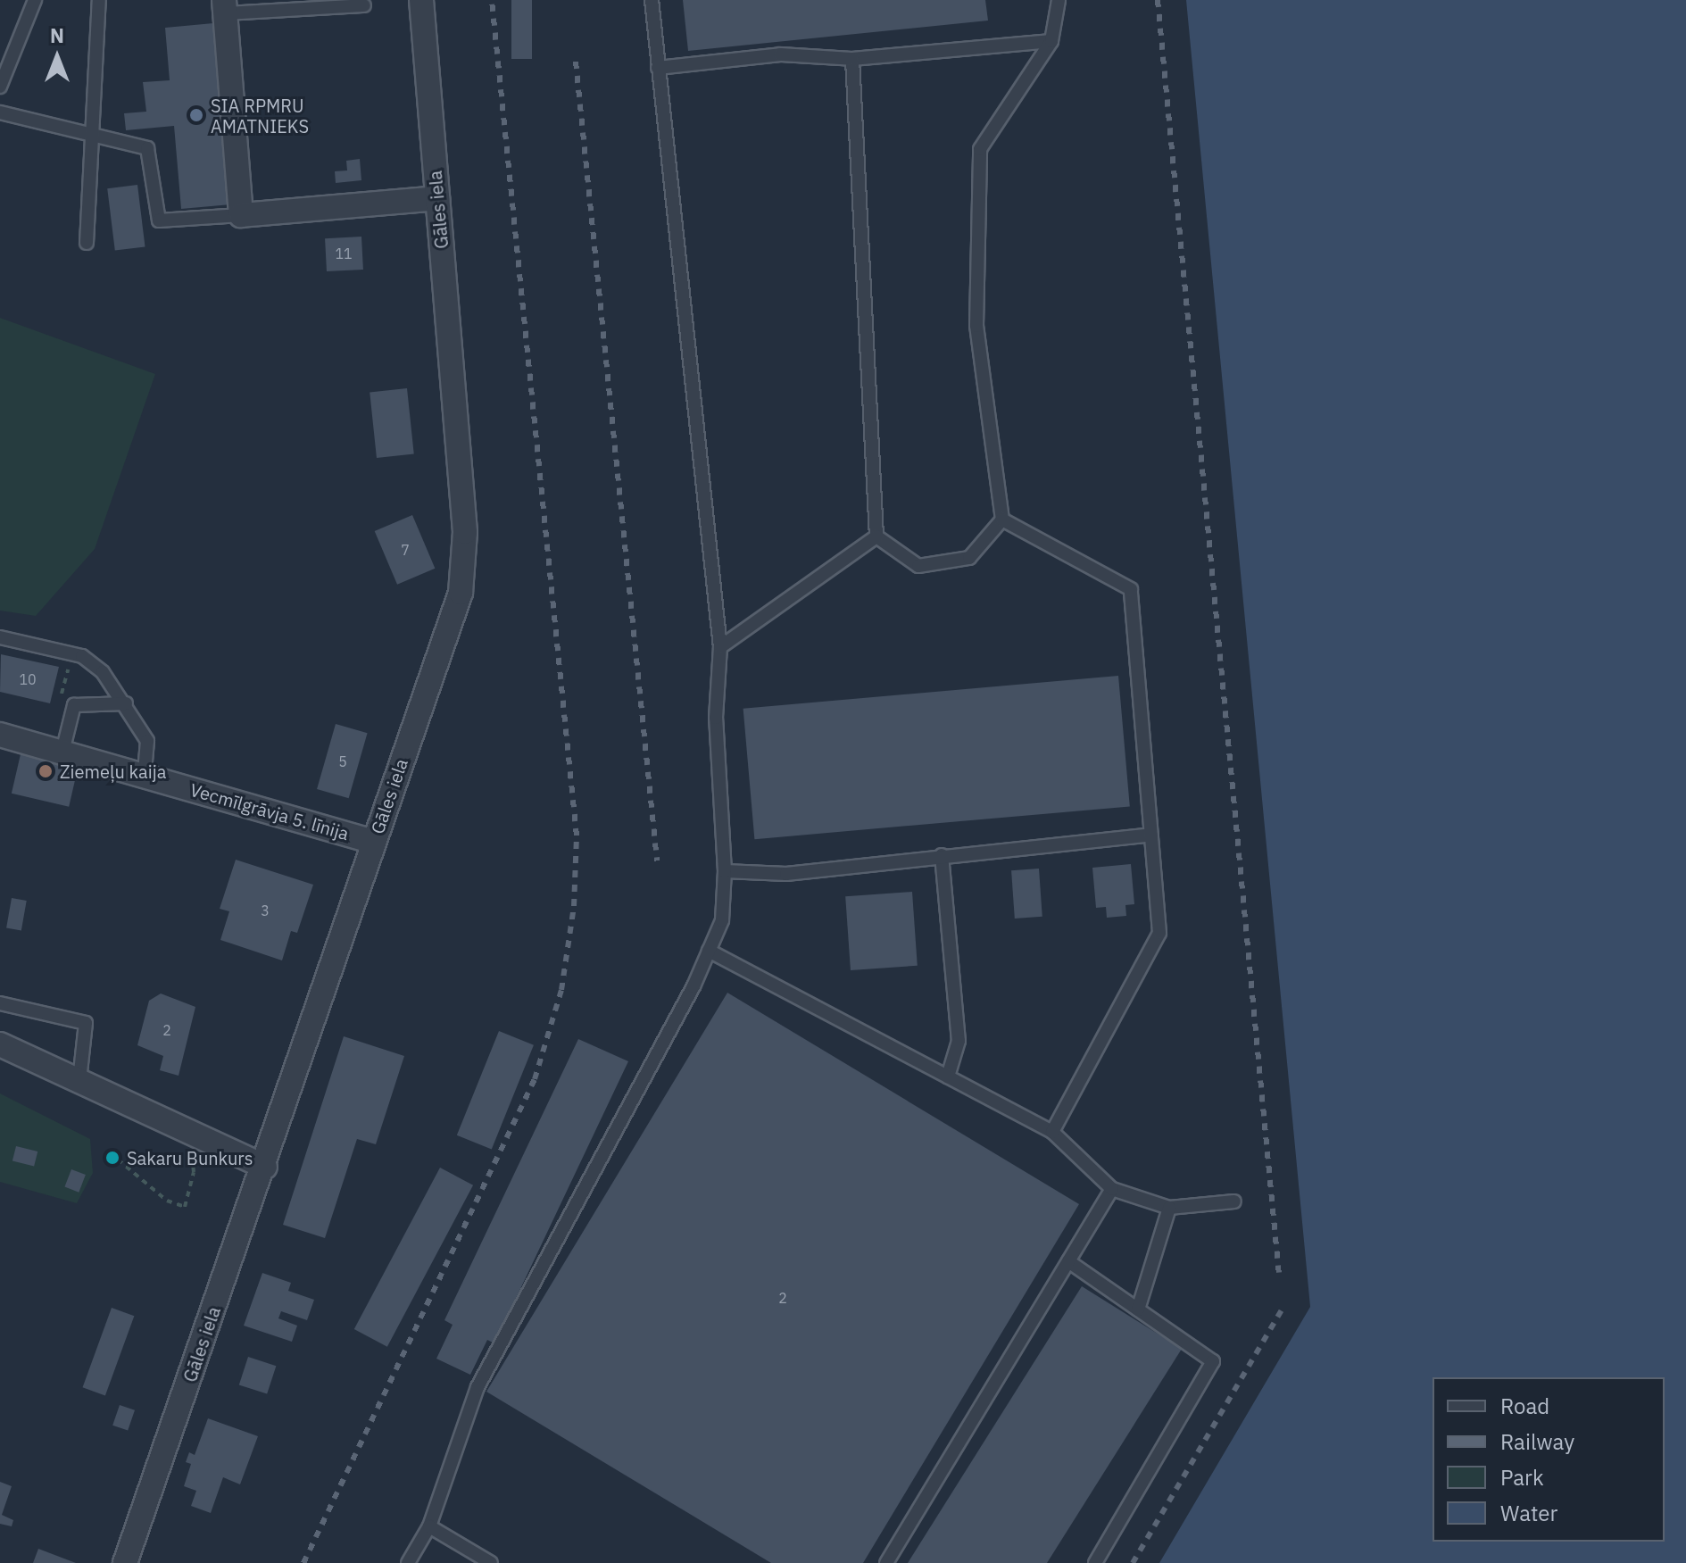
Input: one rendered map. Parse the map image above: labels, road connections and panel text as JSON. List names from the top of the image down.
{
  "streets": {
    "street": ["Gāles iela", "Vecmīlgrāvja 5. līnija"]
  },
  "crossings": [
    ["Gāles iela", "Vecmīlgrāvja 5. līnija"]
  ],
  "places": ["SIA RPMRU AMATNIEKS", "Ziemeļu kaija", "Sakaru Bunkurs"],
  "house_numbers": [
    "11",
    "7",
    "10",
    "5",
    "3",
    "2",
    "2"
  ],
  "legend": [
    "Road",
    "Railway",
    "Park",
    "Water"
  ],
  "north": "top"
}
